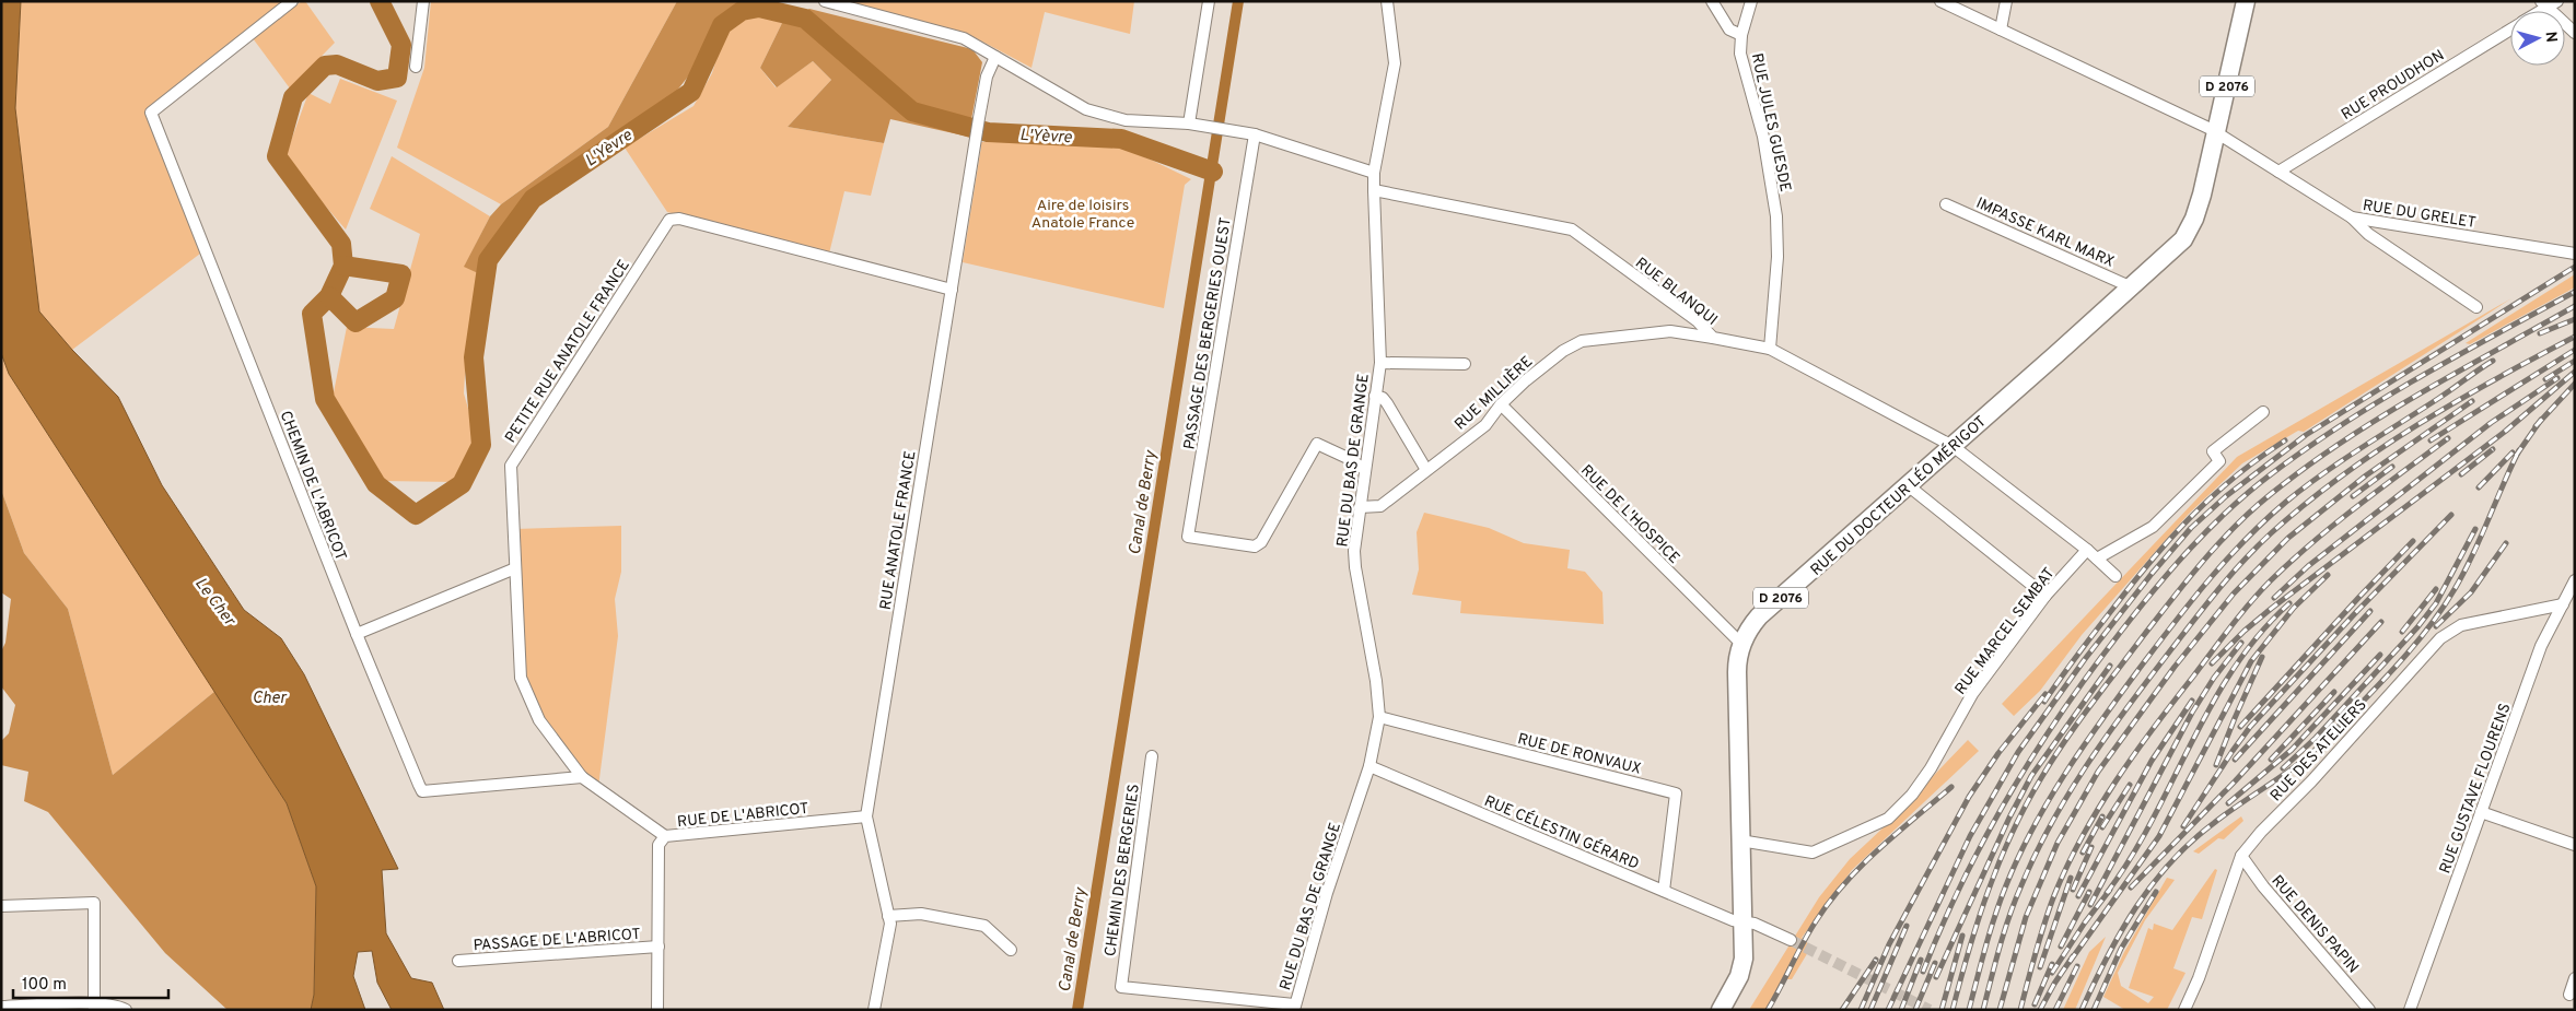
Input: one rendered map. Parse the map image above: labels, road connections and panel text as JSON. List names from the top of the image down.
{
  "streets": {
    "main road": ["D 2076", "RUE DU DOCTEUR LÉO MÉRIGOT"],
    "street": [
      "RUE PROUDHON",
      "RUE JULES GUESDE",
      "RUE DU GRELET",
      "IMPASSE KARL MARX",
      "RUE BLANQUI",
      "PASSAGE DES BERGERIES OUEST",
      "PETITE RUE ANATOLE FRANCE",
      "RUE MILLIÈRE",
      "RUE DU BAS DE GRANGE",
      "CHEMIN DE L'ABRICOT",
      "RUE DE L'HOSPICE",
      "RUE ANATOLE FRANCE",
      "RUE MARCEL SEMBAT",
      "RUE DES ATELIERS",
      "RUE DE RONVAUX",
      "RUE GUSTAVE FLOURENS",
      "RUE DE L'ABRICOT",
      "RUE CÉLESTIN GÉRARD",
      "CHEMIN DES BERGERIES",
      "RUE DENIS PAPIN",
      "PASSAGE DE L'ABRICOT"
    ]
  },
  "crossings": [
    ["RUE PROUDHON", "RUE DU GRELET"],
    ["D 2076", "RUE DU GRELET"],
    ["D 2076", "RUE DU DOCTEUR LÉO MÉRIGOT"],
    ["D 2076", "RUE CÉLESTIN GÉRARD"],
    ["RUE JULES GUESDE", "RUE BLANQUI"],
    ["RUE DU GRELET", "RUE DU DOCTEUR LÉO MÉRIGOT"],
    ["IMPASSE KARL MARX", "RUE DU DOCTEUR LÉO MÉRIGOT"],
    ["RUE BLANQUI", "RUE MILLIÈRE"],
    ["RUE BLANQUI", "RUE DU BAS DE GRANGE"],
    ["RUE BLANQUI", "RUE DU DOCTEUR LÉO MÉRIGOT"],
    ["PASSAGE DES BERGERIES OUEST", "RUE DU BAS DE GRANGE"],
    ["PETITE RUE ANATOLE FRANCE", "CHEMIN DE L'ABRICOT"],
    ["PETITE RUE ANATOLE FRANCE", "RUE ANATOLE FRANCE"],
    ["RUE MILLIÈRE", "RUE DU BAS DE GRANGE"],
    ["RUE MILLIÈRE", "RUE DE L'HOSPICE"],
    ["RUE DU BAS DE GRANGE", "RUE DE RONVAUX"],
    ["RUE DU BAS DE GRANGE", "RUE CÉLESTIN GÉRARD"],
    ["RUE DU BAS DE GRANGE", "CHEMIN DES BERGERIES"],
    ["RUE DU DOCTEUR LÉO MÉRIGOT", "RUE DE L'HOSPICE"],
    ["RUE DU DOCTEUR LÉO MÉRIGOT", "RUE MARCEL SEMBAT"],
    ["RUE DU DOCTEUR LÉO MÉRIGOT", "RUE CÉLESTIN GÉRARD"],
    ["RUE ANATOLE FRANCE", "RUE DE L'ABRICOT"],
    ["RUE DES ATELIERS", "RUE GUSTAVE FLOURENS"],
    ["RUE DES ATELIERS", "RUE DENIS PAPIN"],
    ["RUE DE RONVAUX", "RUE CÉLESTIN GÉRARD"],
    ["RUE DE L'ABRICOT", "PASSAGE DE L'ABRICOT"]
  ],
  "water": [
    "L'Yèvre",
    "Canal de Berry",
    "Le Cher",
    "Cher"
  ],
  "parks": ["Aire de loisirs Anatole France"],
  "scale_bar": "100 m",
  "north": "right"
}
